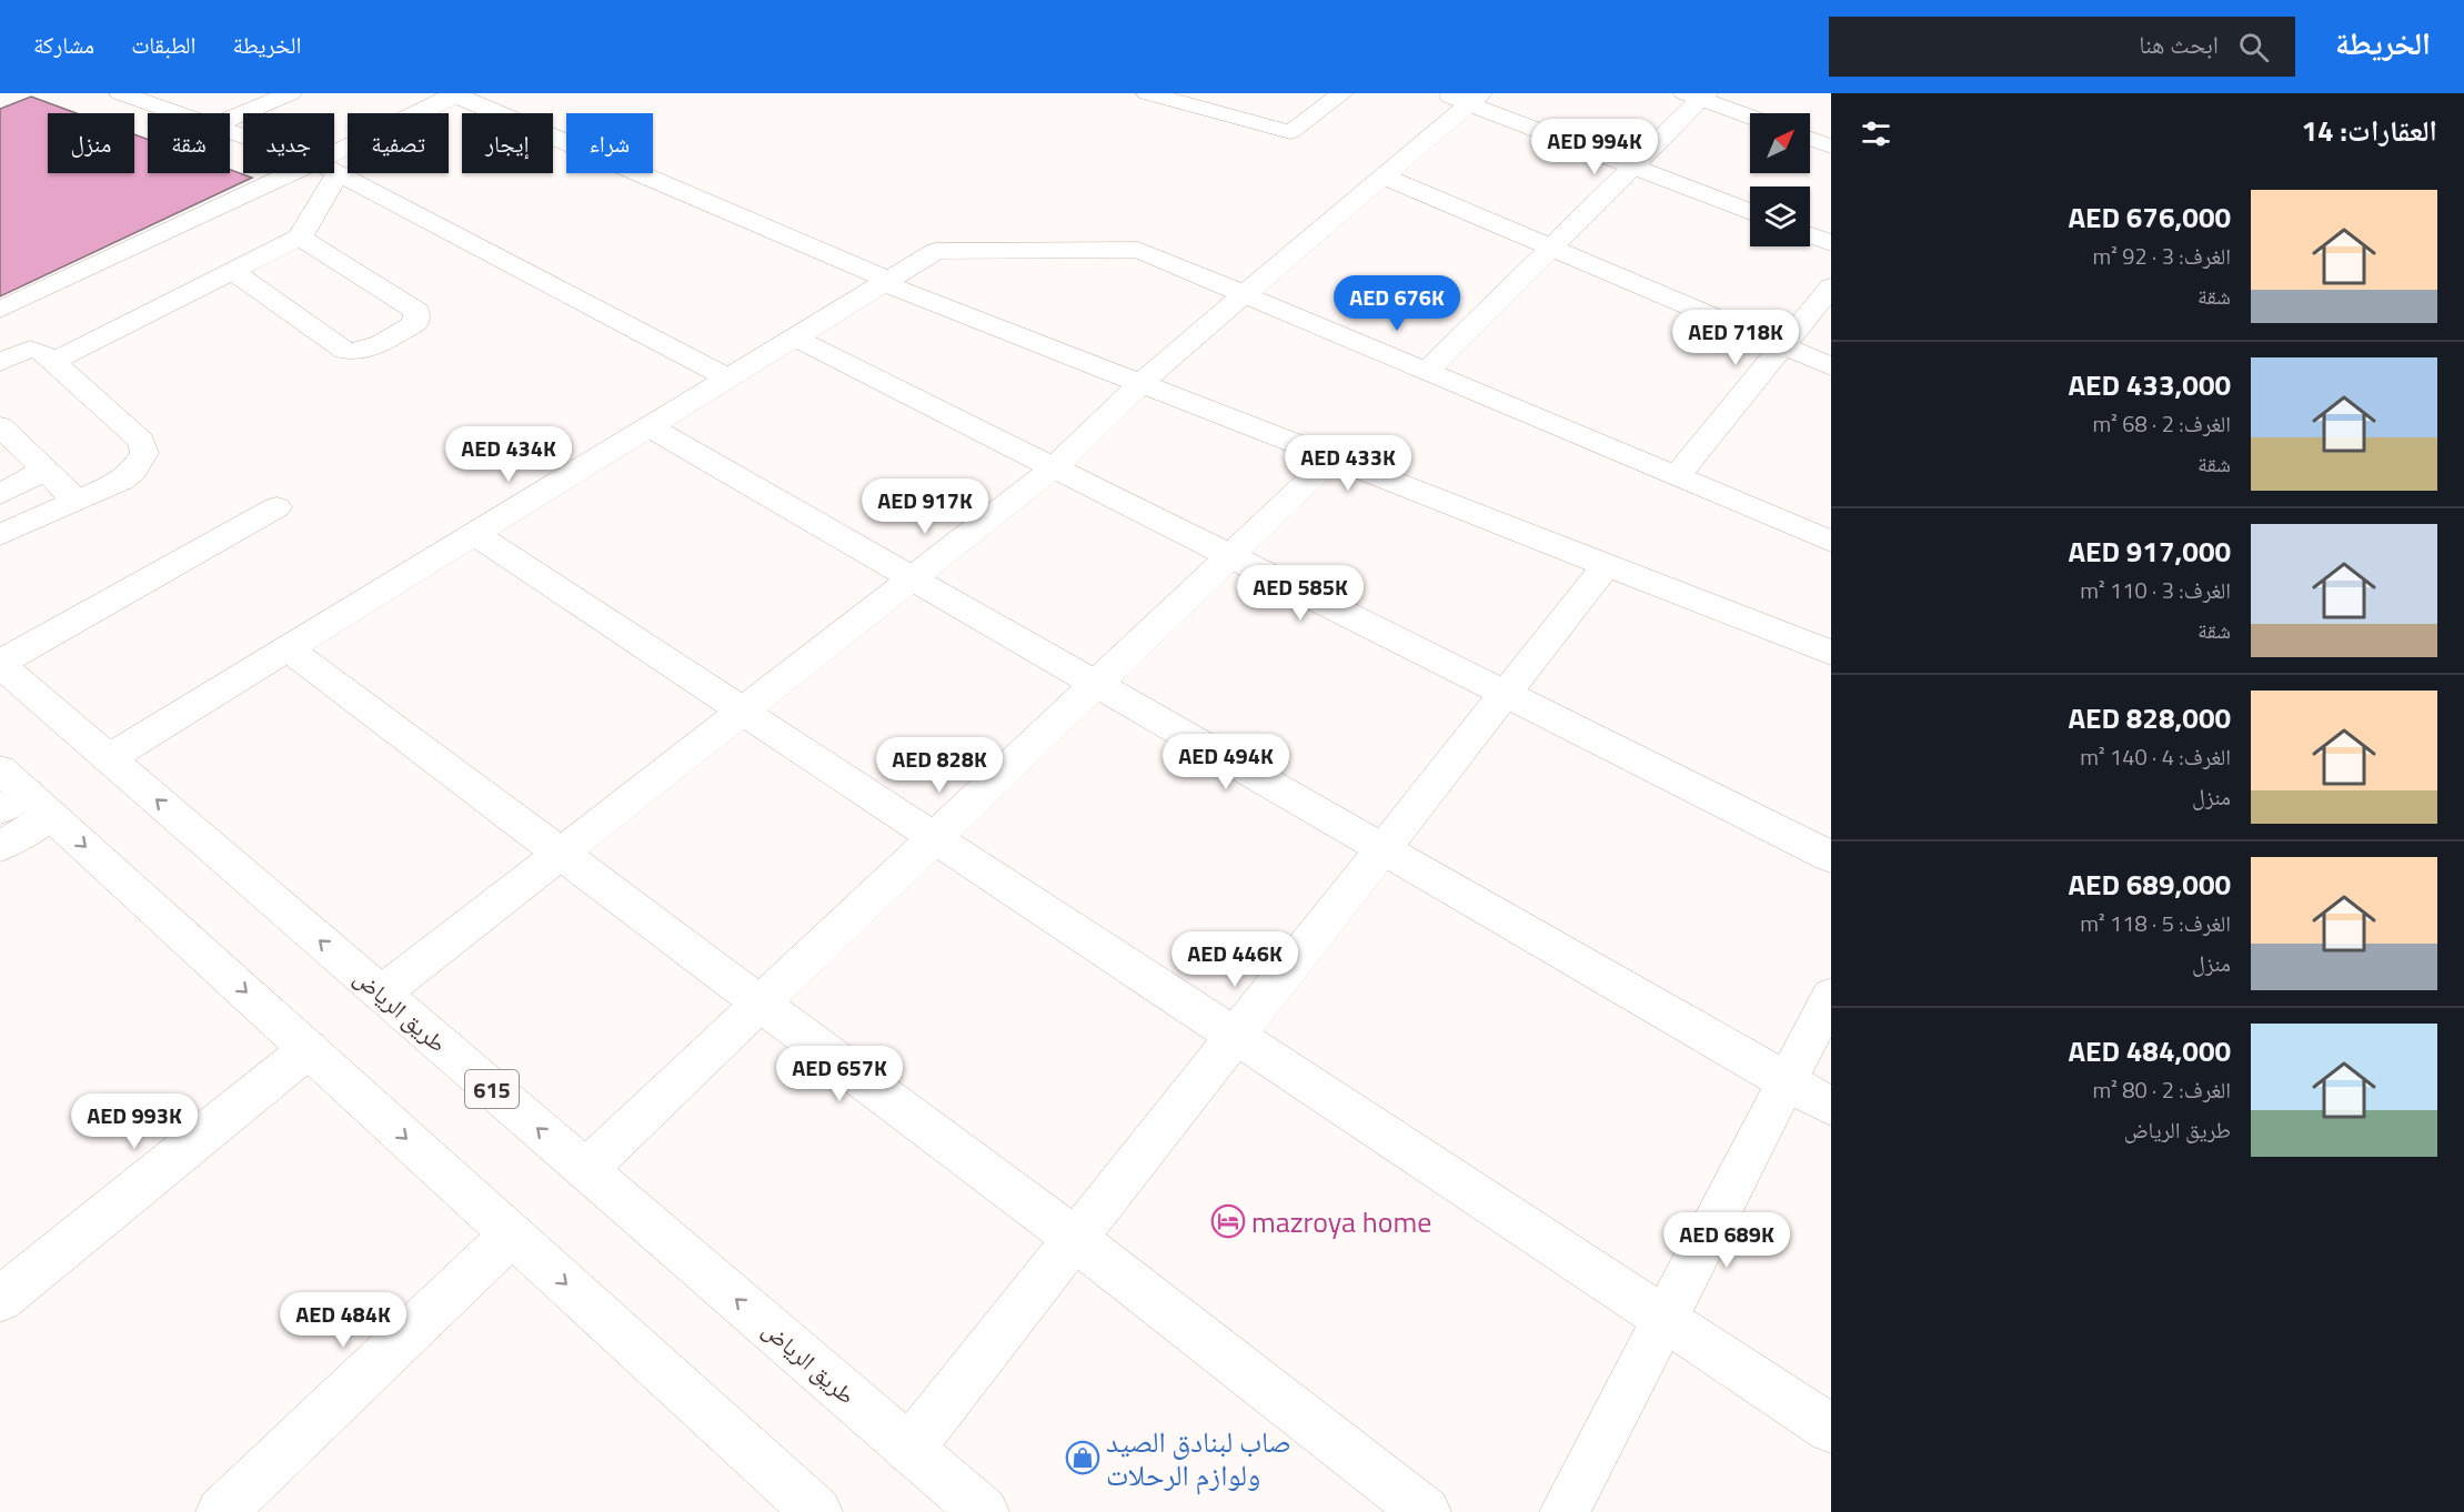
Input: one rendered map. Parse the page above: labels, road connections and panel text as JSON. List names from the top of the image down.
{
  "streets": {
    "main road": ["طريق الرياض", "615"]
  },
  "places": {
    "hotel": ["mazroya home"],
    "shop": ["صاب لبنادق الصيد ولوازم الرحلات"]
  },
  "north": "top right",
  "page": {
    "header": "الخريطة",
    "search": "ابحث هنا",
    "nav": ["الخريطة", "الطبقات", "مشاركة"],
    "heading": "العقارات: 14",
    "chip": [
      "شراء",
      "إيجار",
      "تصفية",
      "جديد",
      "شقة",
      "منزل"
    ],
    "price": [
      "AED 994K",
      "AED 676K",
      "AED 718K",
      "AED 434K",
      "AED 433K",
      "AED 917K",
      "AED 585K",
      "AED 494K",
      "AED 828K",
      "AED 446K",
      "AED 657K",
      "AED 993K",
      "AED 689K",
      "AED 484K"
    ],
    "list": [
      {
        "name": "AED 676,000",
        "note": "الغرف: 3 · 92 m² · شقة"
      },
      {
        "name": "AED 433,000",
        "note": "الغرف: 2 · 68 m² · شقة"
      },
      {
        "name": "AED 917,000",
        "note": "الغرف: 3 · 110 m² · شقة"
      },
      {
        "name": "AED 828,000",
        "note": "الغرف: 4 · 140 m² · منزل"
      },
      {
        "name": "AED 689,000",
        "note": "الغرف: 5 · 118 m² · منزل"
      },
      {
        "name": "AED 484,000",
        "note": "الغرف: 2 · 80 m² · طريق الرياض"
      }
    ]
  }
}
